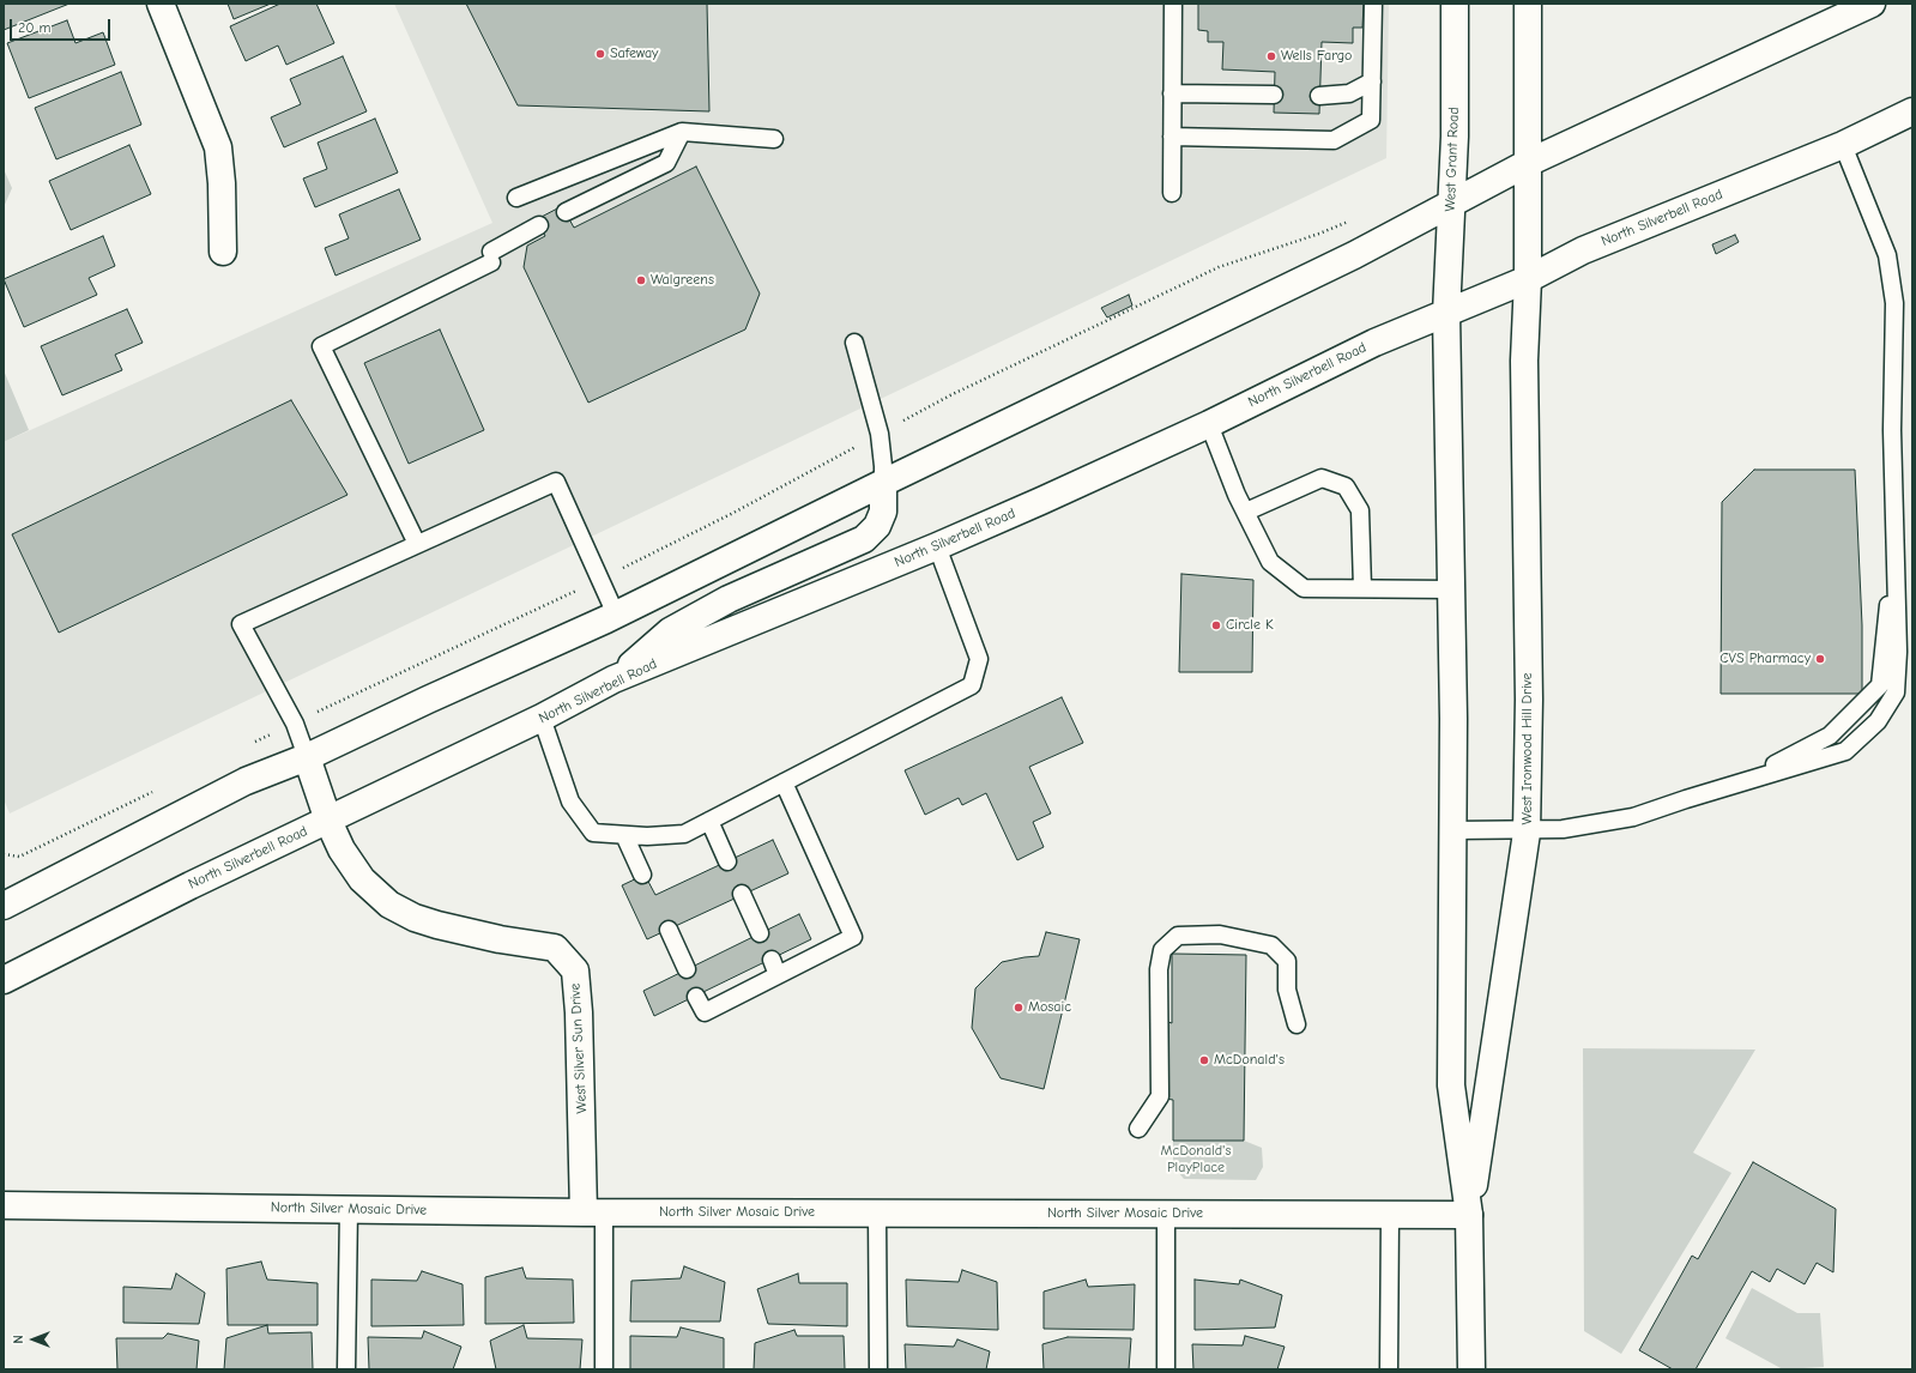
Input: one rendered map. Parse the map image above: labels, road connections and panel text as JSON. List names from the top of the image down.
{
  "streets": {
    "main road": [
      "West Grant Road",
      "North Silverbell Road",
      "West Ironwood Hill Drive",
      "West Silver Sun Drive",
      "North Silver Mosaic Drive"
    ]
  },
  "crossings": [
    ["West Grant Road", "North Silverbell Road"],
    ["West Grant Road", "West Ironwood Hill Drive"],
    ["North Silverbell Road", "West Ironwood Hill Drive"],
    ["North Silverbell Road", "West Silver Sun Drive"],
    ["West Ironwood Hill Drive", "North Silver Mosaic Drive"],
    ["West Silver Sun Drive", "North Silver Mosaic Drive"]
  ],
  "parks": ["McDonald's PlayPlace"],
  "places": [
    "Safeway",
    "Wells Fargo",
    "Walgreens",
    "Circle K",
    "CVS Pharmacy",
    "Mosaic",
    "McDonald's"
  ],
  "scale_bar": "20 m",
  "north": "left"
}
